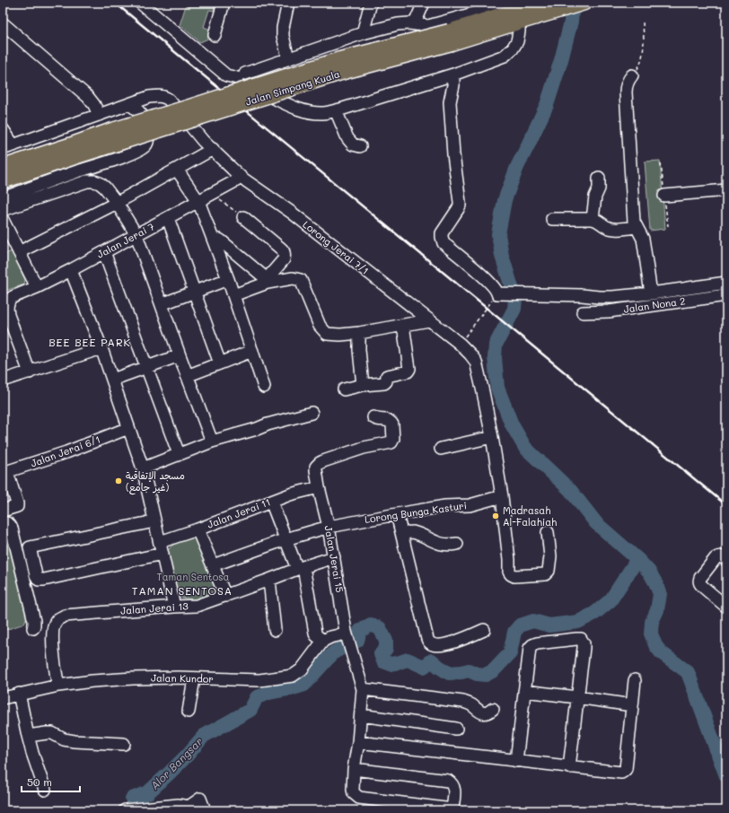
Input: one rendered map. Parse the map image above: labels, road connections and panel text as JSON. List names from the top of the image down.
{
  "streets": {
    "main road": ["Jalan Simpang Kuala"],
    "street": [
      "Jalan Jerai 7",
      "Lorong Jerai 7/1",
      "Jalan Nona 2",
      "Jalan Jerai 6/1",
      "Lorong Bunga Kasturi",
      "Jalan Jerai 11",
      "Jalan Jerai 15",
      "Jalan Jerai 13",
      "Jalan Kundor"
    ]
  },
  "crossings": [
    ["Jalan Jerai 7", "Lorong Jerai 7/1"],
    ["Lorong Jerai 7/1", "Lorong Bunga Kasturi"],
    ["Lorong Bunga Kasturi", "Jalan Jerai 15"],
    ["Jalan Jerai 11", "Jalan Jerai 15"],
    ["Jalan Jerai 15", "Jalan Jerai 13"]
  ],
  "districts": ["BEE BEE PARK", "TAMAN SENTOSA"],
  "water": ["Alor Bangsar"],
  "parks": ["Taman Sentosa"],
  "places": ["مسجد الإتفاقية (غير جامع)", "Madrasah Al-Falahiah"],
  "scale_bar": "50 m"
}
